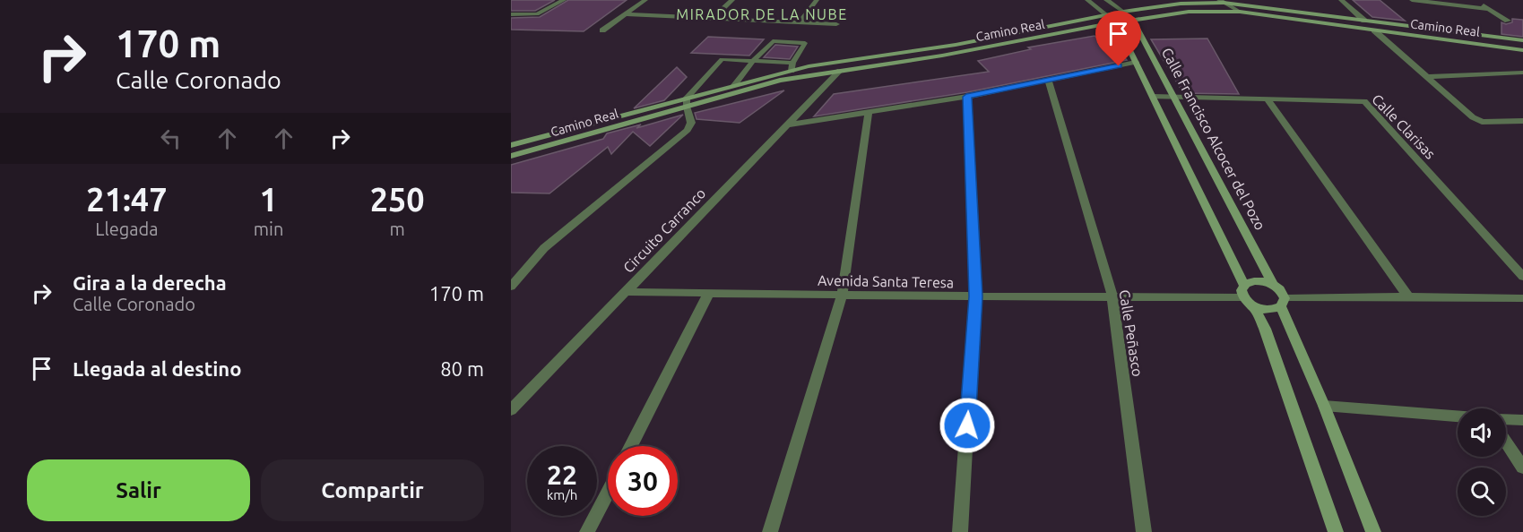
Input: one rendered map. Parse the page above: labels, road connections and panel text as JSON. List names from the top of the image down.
{
  "streets": {
    "street": [
      "Camino Real",
      "Calle Clarisas",
      "Calle Francisco Alcocer del Pozo",
      "Circuito Carranco",
      "Avenida Santa Teresa",
      "Calle Peñasco"
    ]
  },
  "crossings": [
    ["Camino Real", "Calle Francisco Alcocer del Pozo"],
    ["Camino Real", "Circuito Carranco"],
    ["Calle Clarisas", "Calle Francisco Alcocer del Pozo"],
    ["Circuito Carranco", "Avenida Santa Teresa"],
    ["Avenida Santa Teresa", "Calle Peñasco"]
  ],
  "districts": ["MIRADOR DE LA NUBE"],
  "page": {
    "turn": ["170 m", "Calle Coronado"],
    "eta": [
      "21:47",
      "Llegada",
      "1",
      "min",
      "250",
      "m"
    ],
    "list": [
      {
        "name": "Gira a la derecha",
        "note": "Calle Coronado",
        "value": "170 m"
      },
      {
        "name": "Llegada al destino",
        "value": "80 m"
      }
    ],
    "speed": "22 km/h",
    "limit": "30",
    "buttons": ["Salir", "Compartir"]
  }
}
